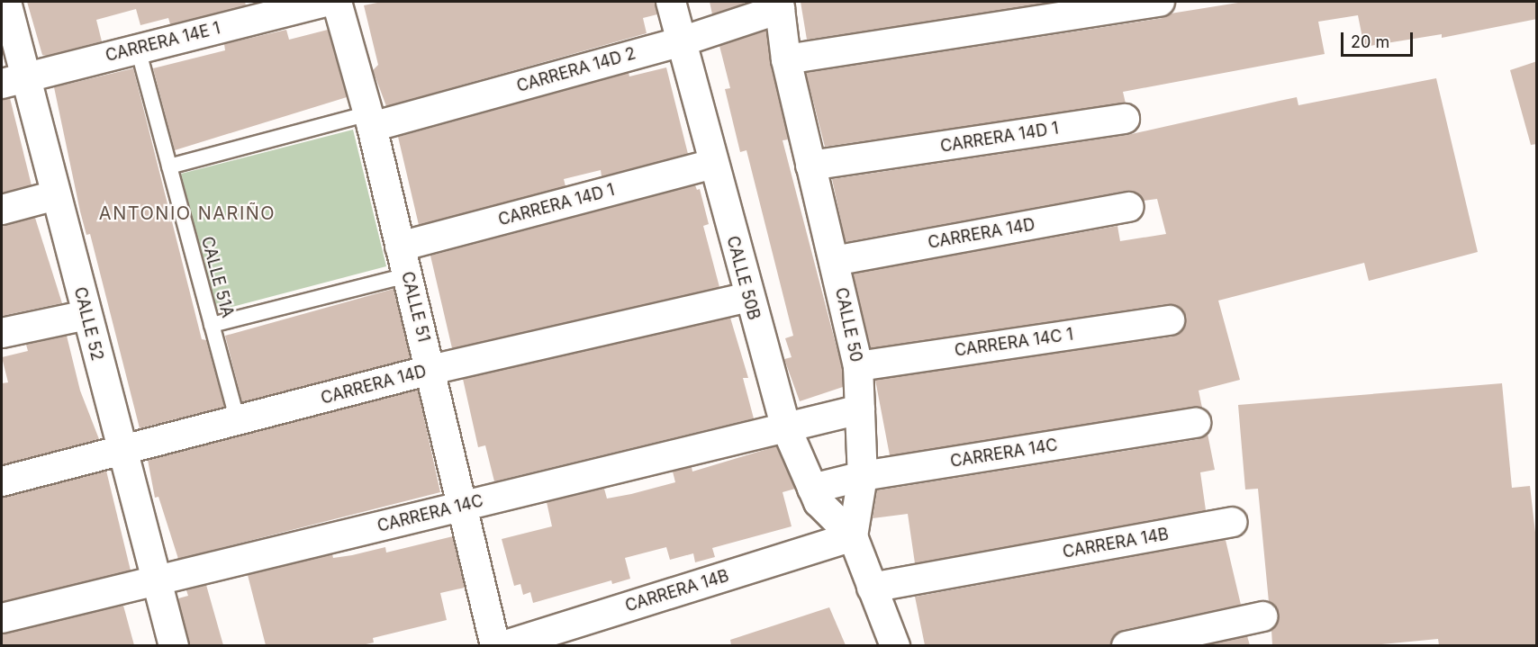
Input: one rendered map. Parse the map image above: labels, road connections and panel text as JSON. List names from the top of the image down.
{
  "streets": {
    "street": [
      "CARRERA 14E 1",
      "CARRERA 14D 2",
      "CARRERA 14D 1",
      "CARRERA 14D",
      "CALLE 50B",
      "CALLE 51",
      "CALLE 52",
      "CALLE 50",
      "CARRERA 14C 1",
      "CARRERA 14C",
      "CARRERA 14B"
    ],
    "lane": ["CALLE 51A"]
  },
  "crossings": [
    ["CARRERA 14E 1", "CALLE 51A"],
    ["CARRERA 14E 1", "CALLE 52"],
    ["CARRERA 14D 2", "CALLE 51A"],
    ["CARRERA 14D 2", "CALLE 50B"],
    ["CARRERA 14D 2", "CALLE 51"],
    ["CARRERA 14D 2", "CALLE 50"],
    ["CARRERA 14D 1", "CALLE 50B"],
    ["CARRERA 14D 1", "CALLE 51"],
    ["CARRERA 14D 1", "CALLE 50"],
    ["CARRERA 14D", "CALLE 51A"],
    ["CARRERA 14D", "CALLE 50B"],
    ["CARRERA 14D", "CALLE 51"],
    ["CARRERA 14D", "CALLE 52"],
    ["CARRERA 14D", "CALLE 50"],
    ["CALLE 50B", "CALLE 50"],
    ["CALLE 50B", "CARRERA 14C"],
    ["CALLE 50B", "CARRERA 14B"],
    ["CALLE 51", "CARRERA 14C"],
    ["CALLE 52", "CARRERA 14C"],
    ["CALLE 50", "CARRERA 14C 1"],
    ["CALLE 50", "CARRERA 14C"],
    ["CALLE 50", "CARRERA 14B"]
  ],
  "districts": ["ANTONIO NARIÑO"],
  "scale_bar": "20 m"
}
